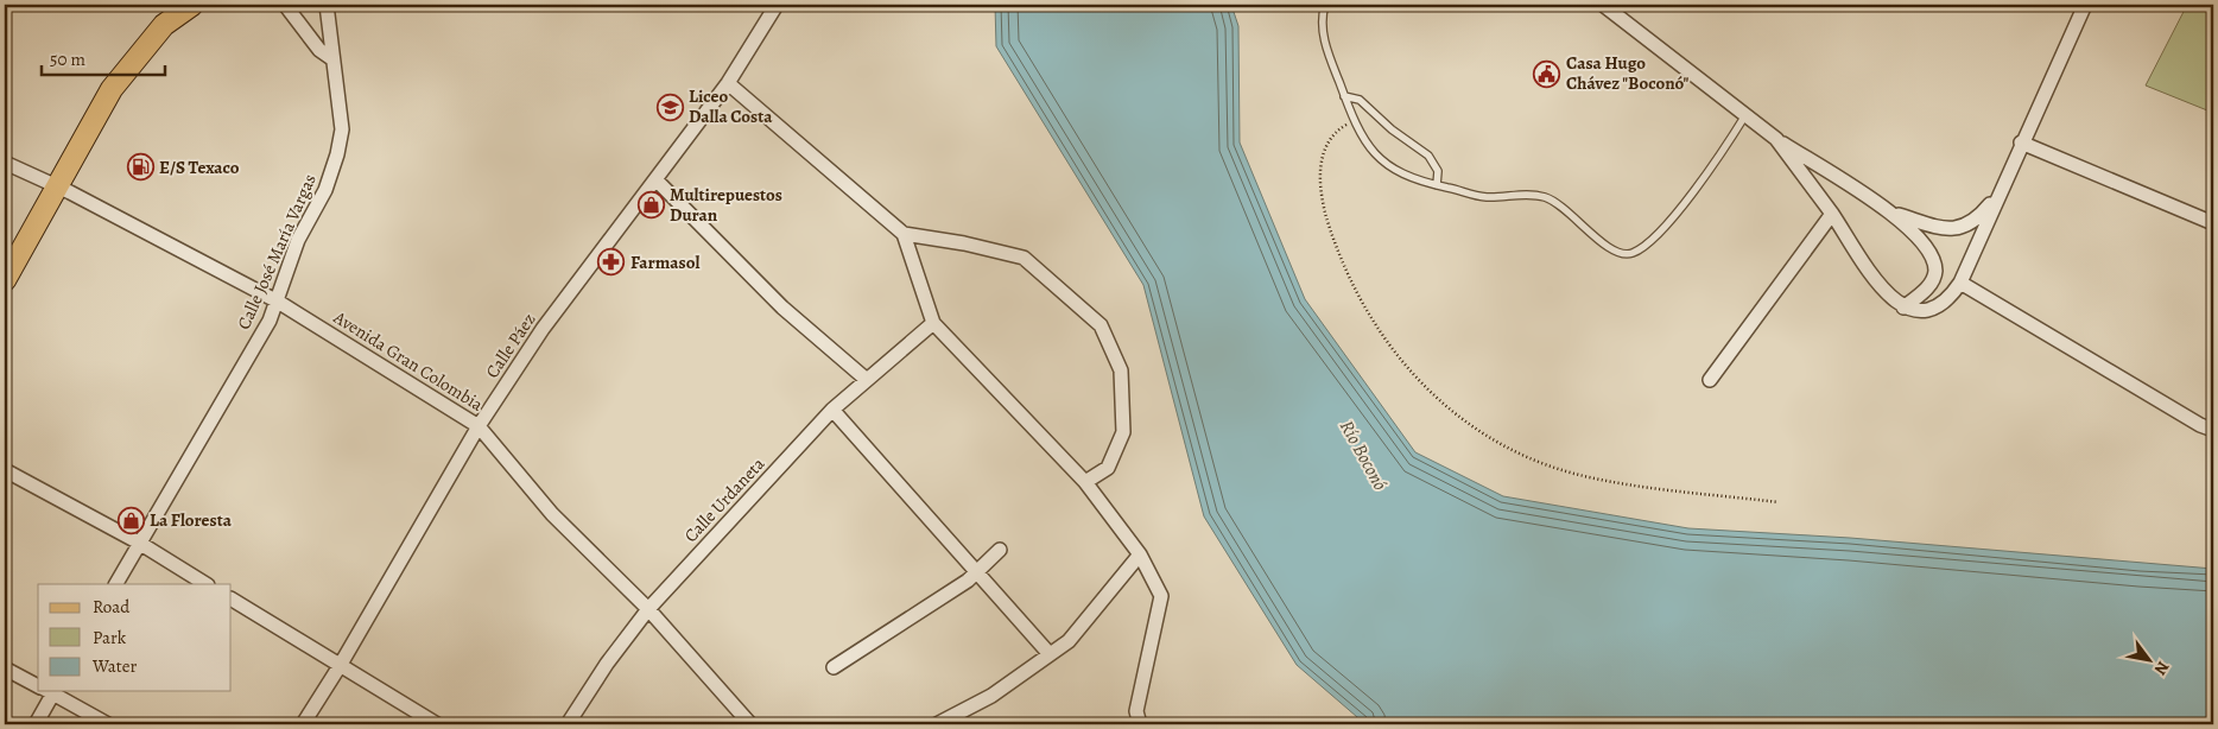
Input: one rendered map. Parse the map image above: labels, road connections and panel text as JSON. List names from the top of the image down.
{
  "streets": {
    "street": [
      "Calle José María Vargas",
      "Calle Páez",
      "Avenida Gran Colombia",
      "Calle Urdaneta"
    ]
  },
  "crossings": [
    ["Calle José María Vargas", "Avenida Gran Colombia"],
    ["Calle Páez", "Avenida Gran Colombia"],
    ["Avenida Gran Colombia", "Calle Urdaneta"]
  ],
  "water": ["Río Boconó"],
  "places": {
    "public building": ["Casa Hugo Chávez \"Boconó\""],
    "school or university": ["Liceo Dalla Costa"],
    "fuel station": ["E/S Texaco"],
    "shop": ["Multirepuestos Duran", "La Floresta"],
    "pharmacy": ["Farmasol"]
  },
  "legend": ["Road", "Park", "Water"],
  "scale_bar": "50 m",
  "north": "bottom right"
}
